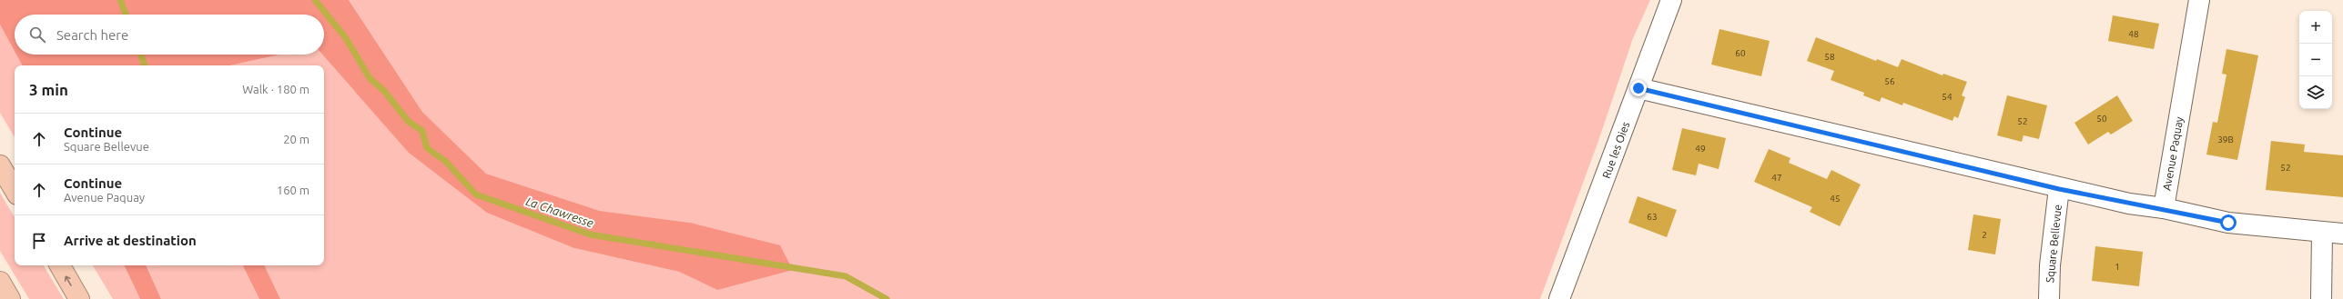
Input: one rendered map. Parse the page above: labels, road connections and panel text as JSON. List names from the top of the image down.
{
  "streets": {
    "street": ["Rue les Oies", "Avenue Paquay", "Square Bellevue"]
  },
  "water": ["La Chawresse"],
  "house_numbers": [
    "48",
    "60",
    "58",
    "56",
    "54",
    "50",
    "52",
    "39B",
    "49",
    "52",
    "47",
    "45",
    "63",
    "2",
    "1"
  ],
  "page": {
    "map_buttons": ["+", "−"],
    "search": "Search here",
    "heading": ["3 min", "Walk · 180 m"],
    "list": [
      ["Continue", "Square Bellevue", "20 m"],
      ["Continue", "Avenue Paquay", "160 m"],
      "Arrive at destination"
    ]
  }
}
